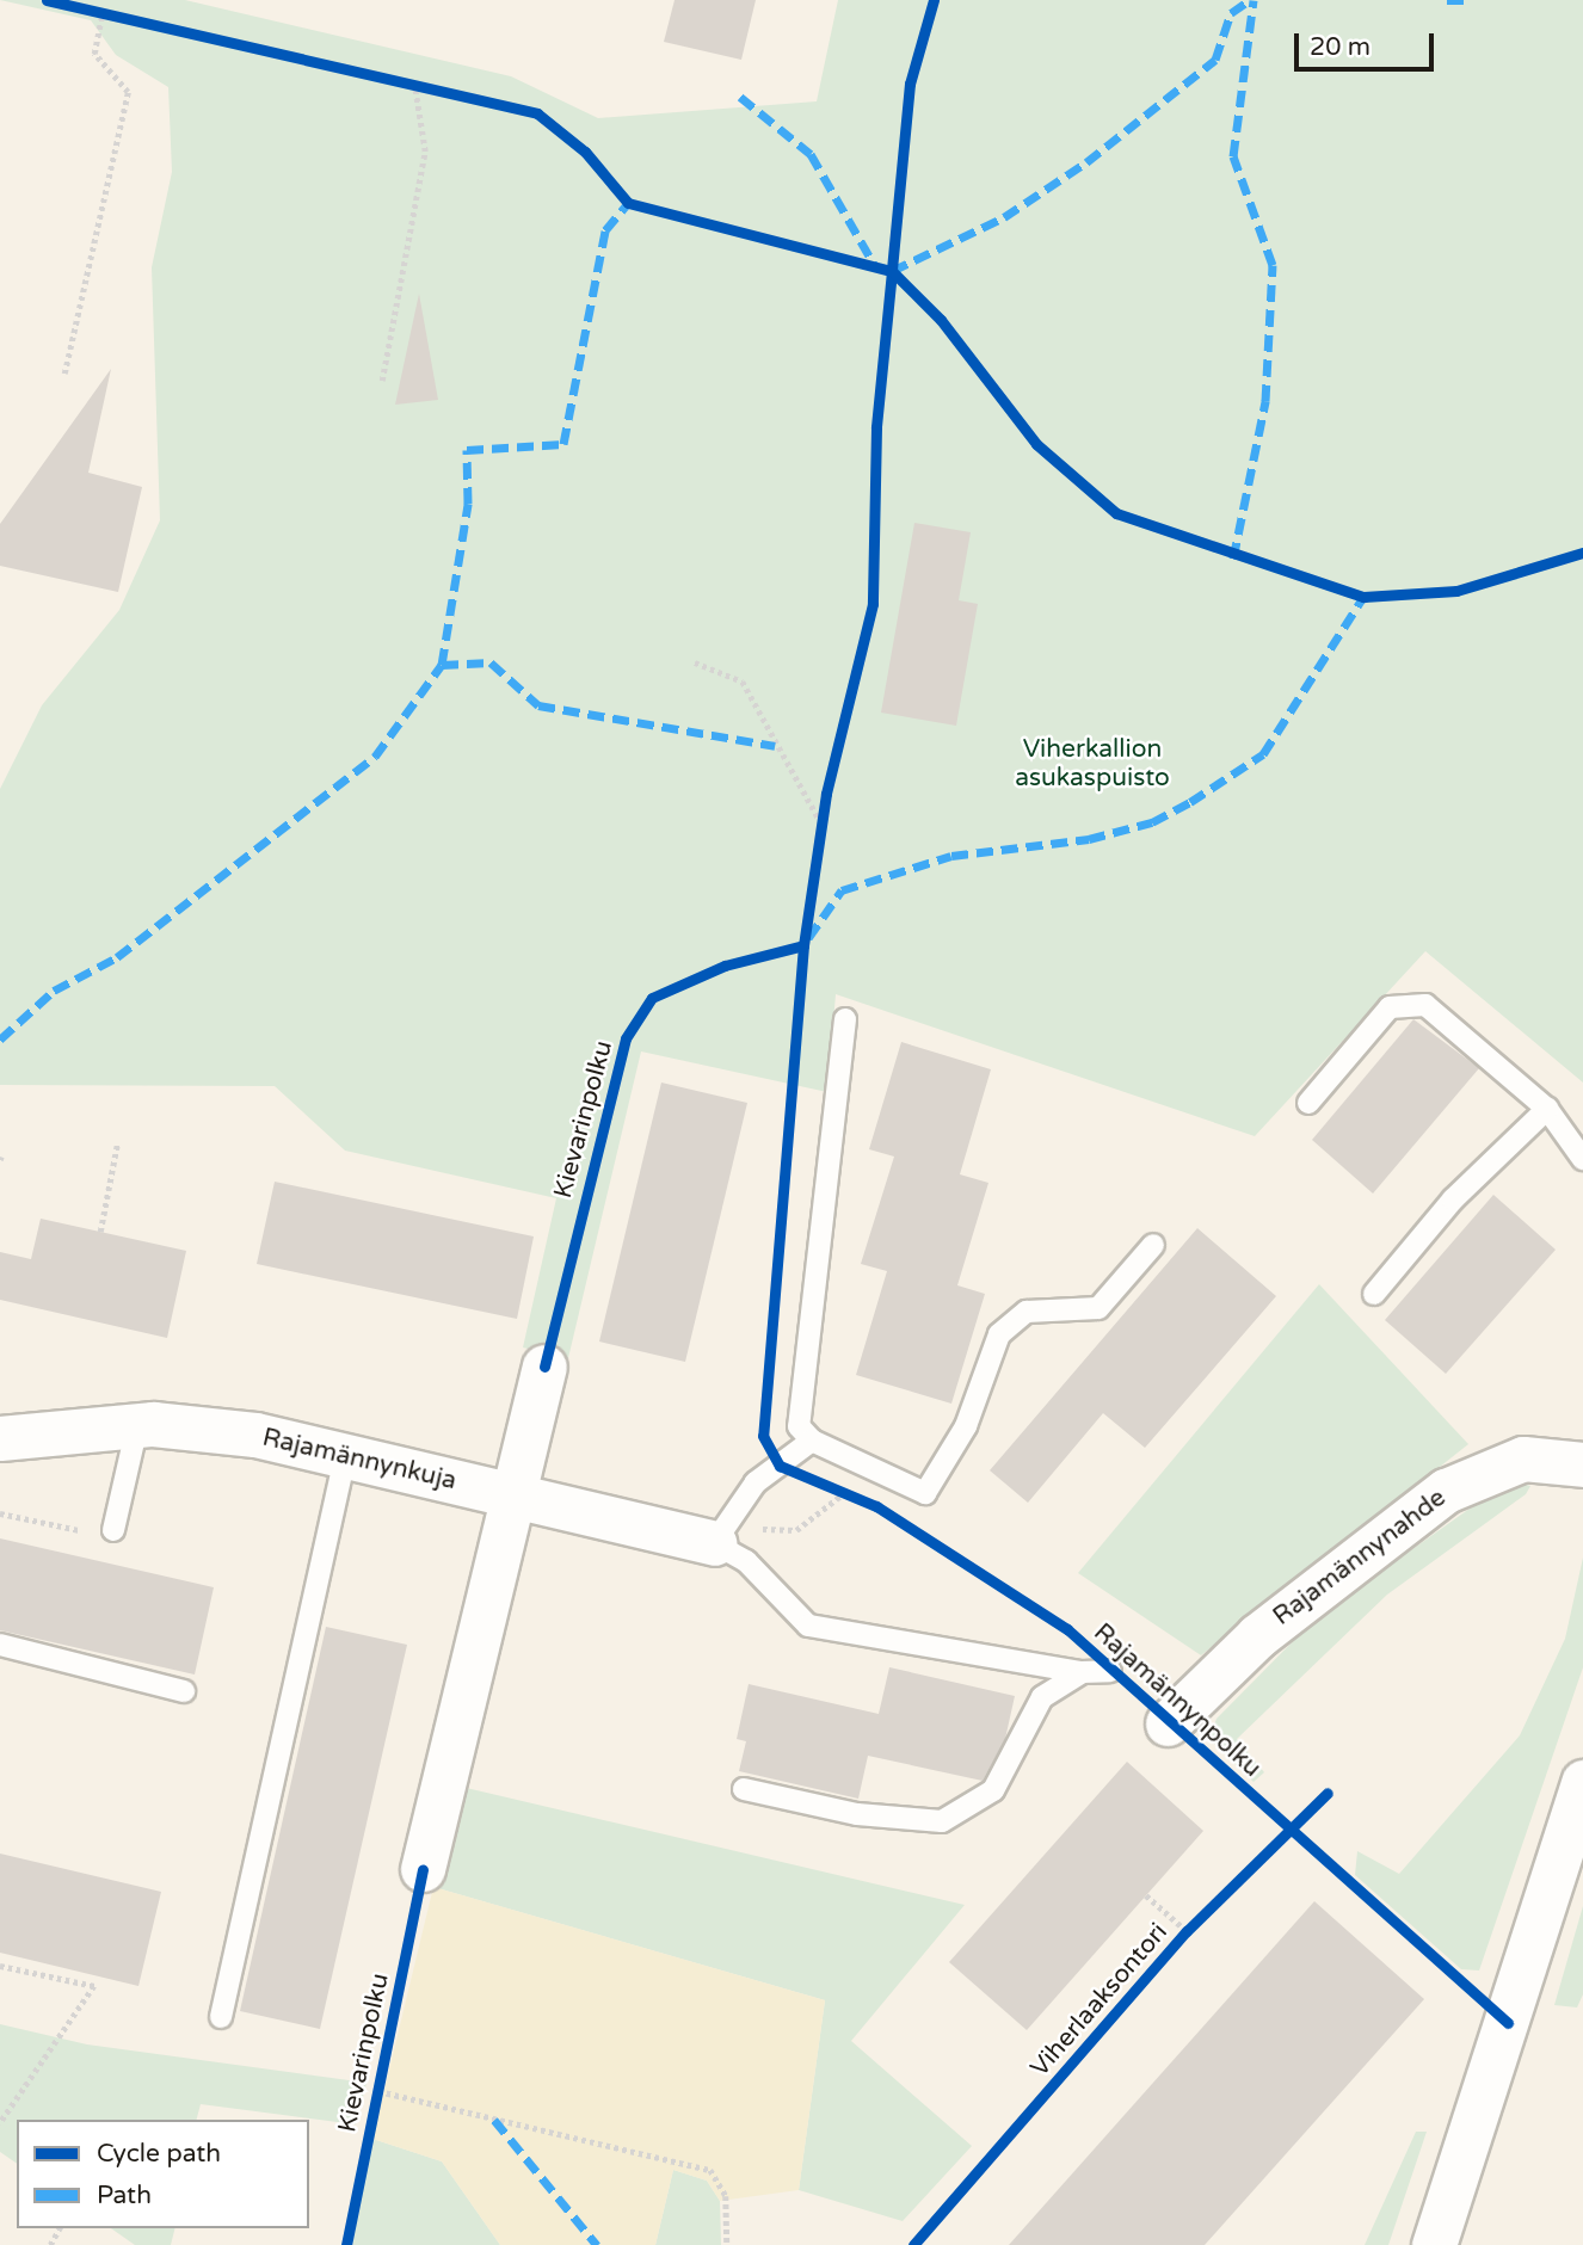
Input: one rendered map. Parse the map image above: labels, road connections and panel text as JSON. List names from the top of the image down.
{
  "streets": {
    "street": ["Rajamännynkuja", "Rajamännynahde"],
    "cycle path": ["Kievarinpolku", "Rajamännynpolku", "Viherlaaksontori"]
  },
  "parks": ["Viherkallion asukaspuisto"],
  "legend": ["Cycle path", "Path"],
  "scale_bar": "20 m"
}
